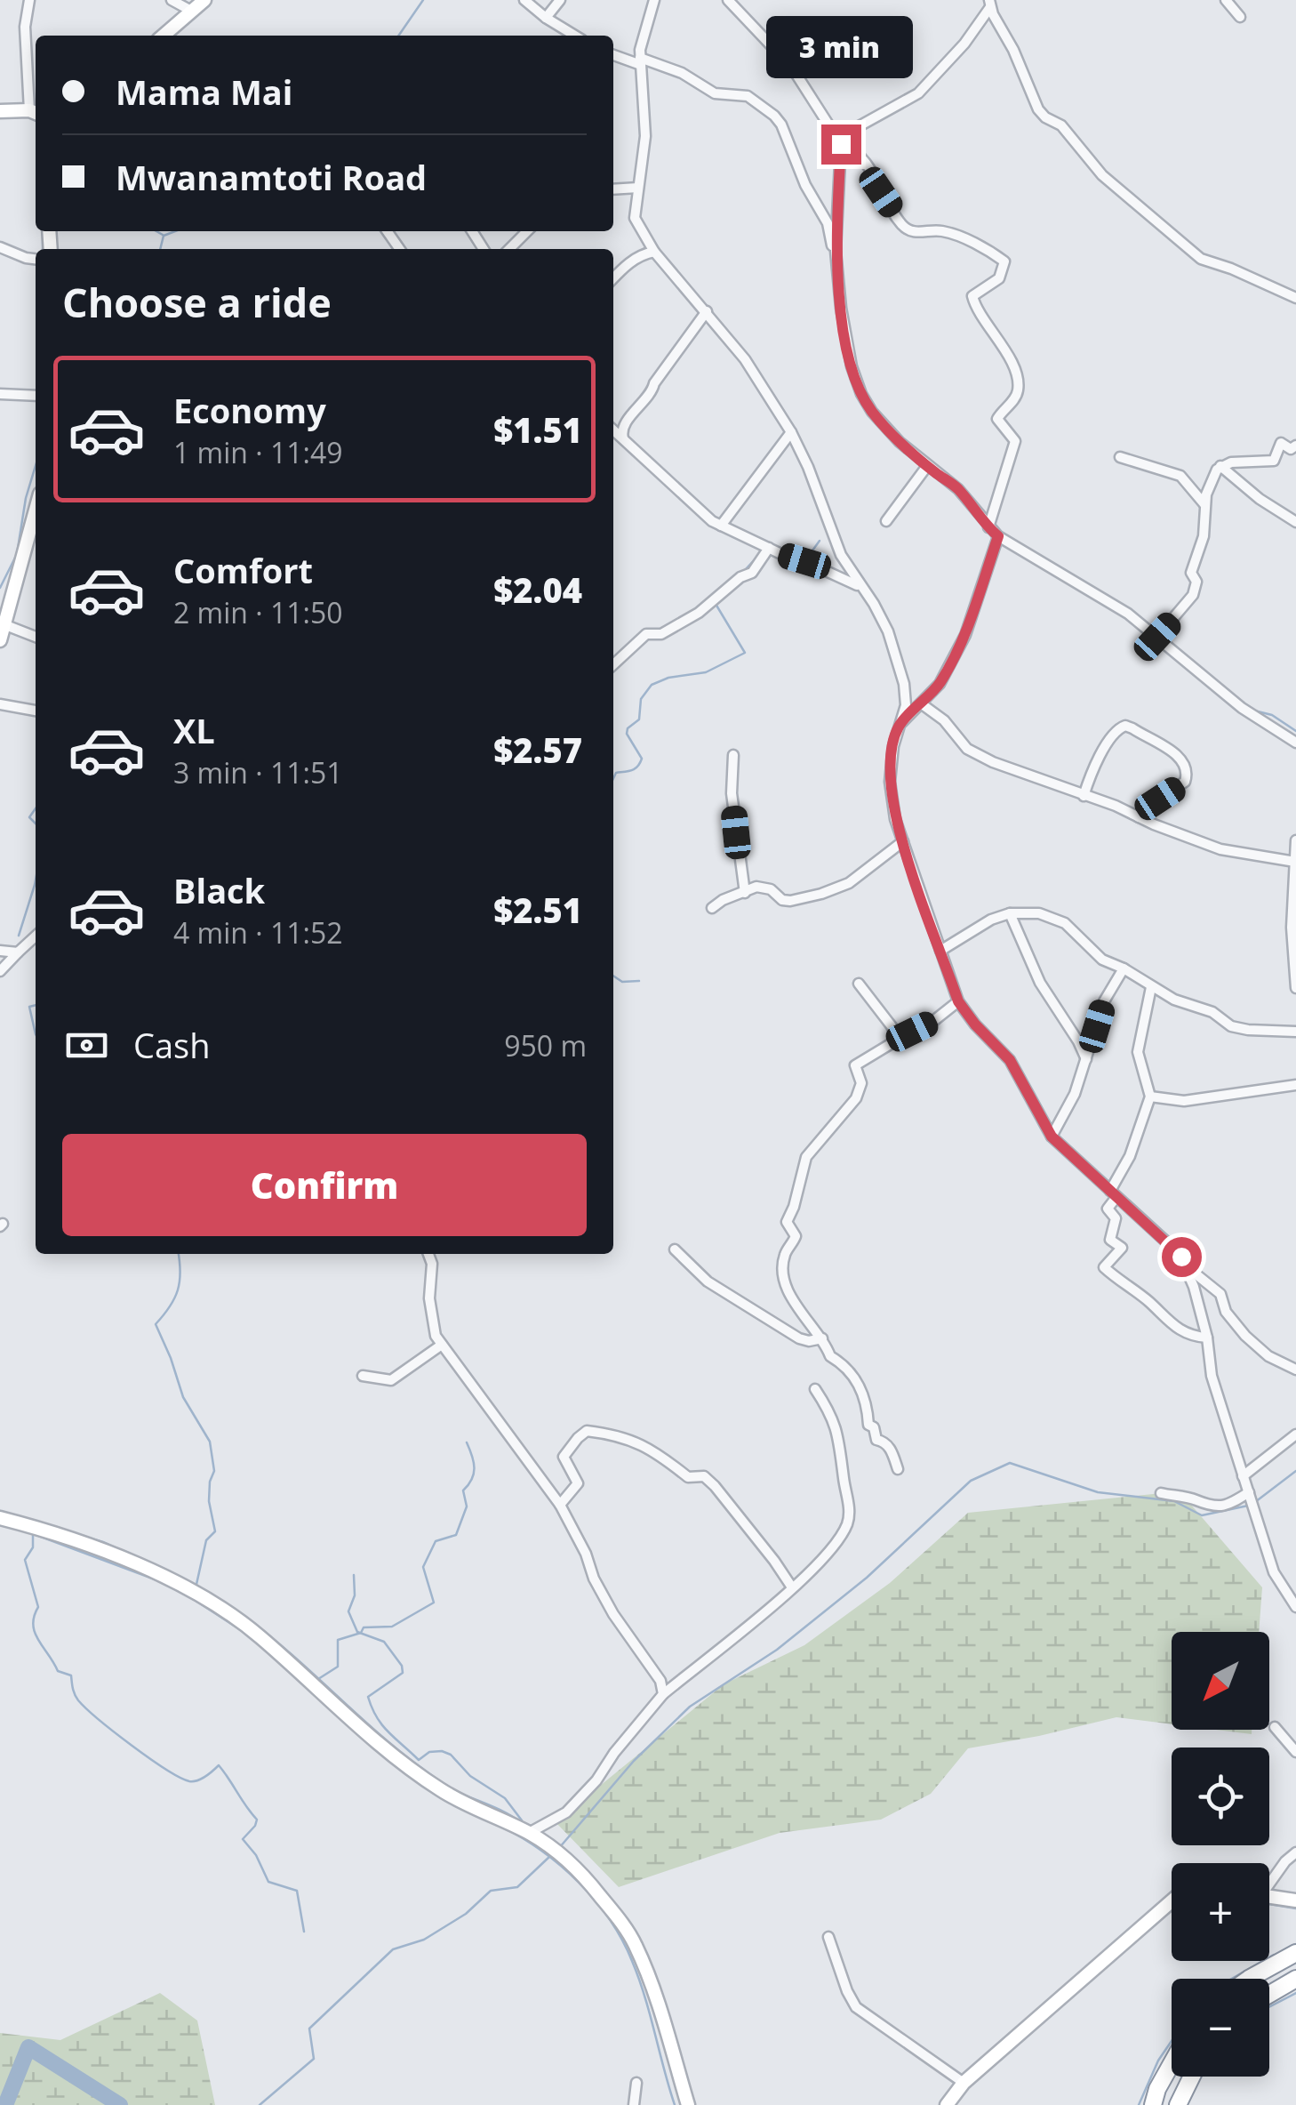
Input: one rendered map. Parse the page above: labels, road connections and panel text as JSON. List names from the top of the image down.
{
  "north": "bottom left",
  "page": {
    "bubble": "3 min",
    "banner": ["Mama Mai", "Mwanamtoti Road"],
    "heading": "Choose a ride",
    "list": [
      {
        "name": "Economy",
        "note": "1 min · 11:49",
        "value": "$1.51"
      },
      {
        "name": "Comfort",
        "note": "2 min · 11:50",
        "value": "$2.04"
      },
      {
        "name": "XL",
        "note": "3 min · 11:51",
        "value": "$2.57"
      },
      {
        "name": "Black",
        "note": "4 min · 11:52",
        "value": "$2.51"
      }
    ],
    "pay": ["Cash", "950 m"],
    "buttons": "Confirm",
    "map_buttons": ["+", "−"]
  }
}
